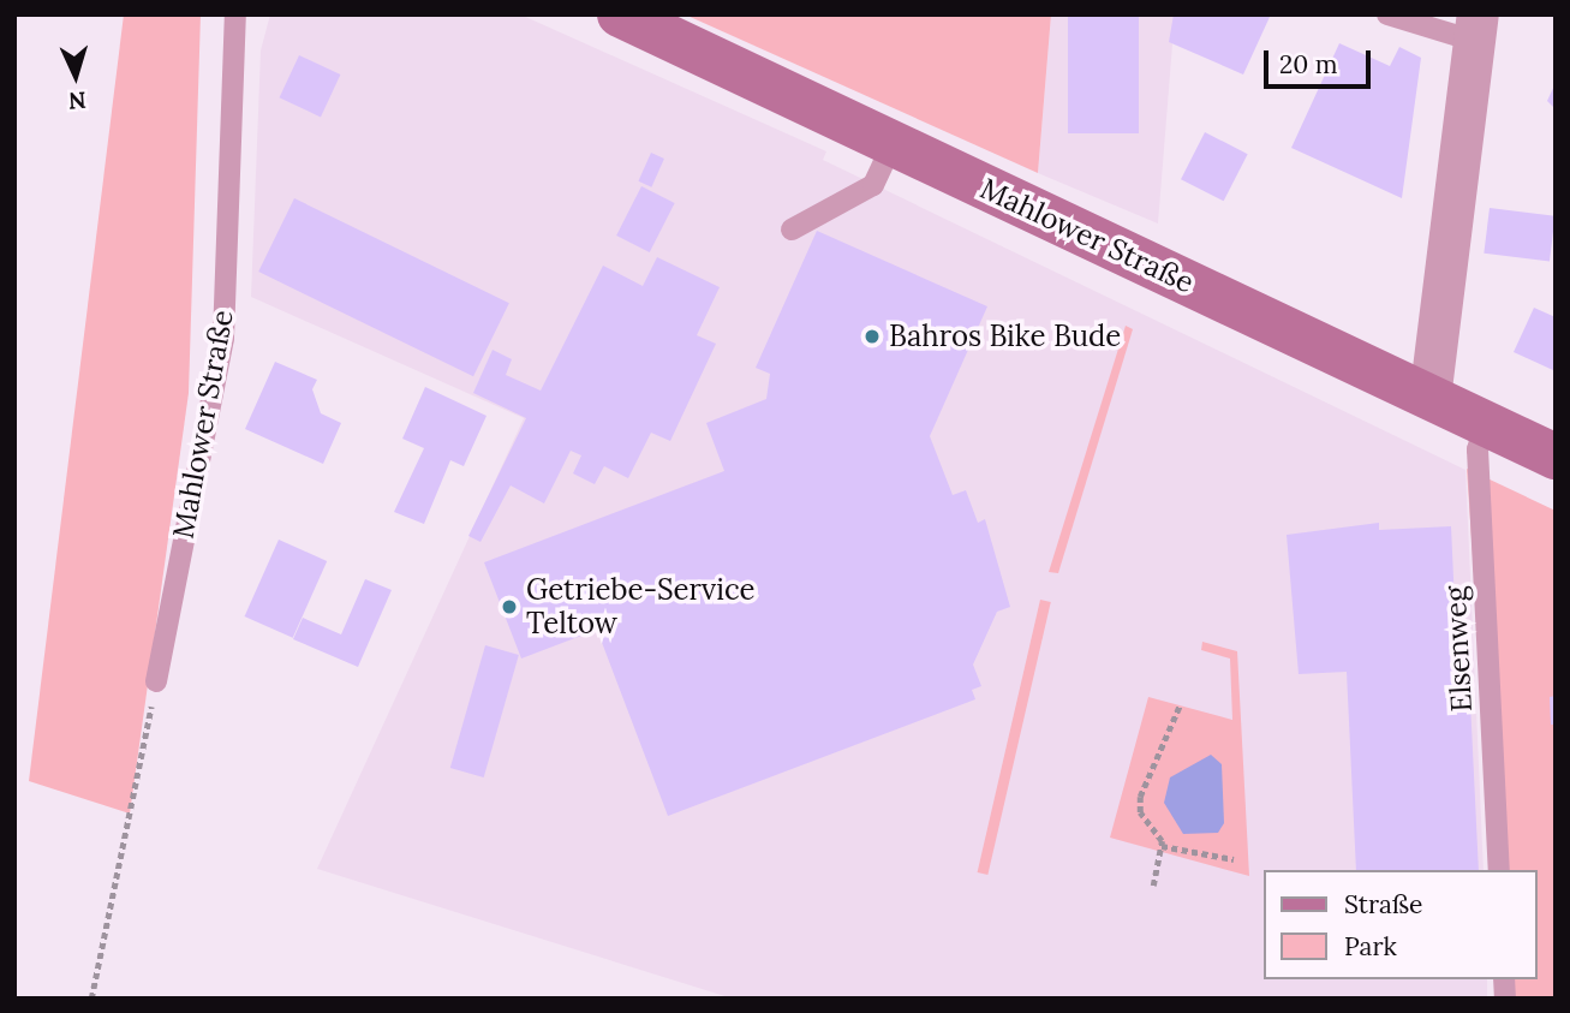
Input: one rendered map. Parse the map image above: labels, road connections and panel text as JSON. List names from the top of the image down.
{
  "streets": {
    "main road": ["Mahlower Straße"],
    "lane": ["Elsenweg"]
  },
  "crossings": [
    ["Mahlower Straße", "Elsenweg"]
  ],
  "places": ["Bahros Bike Bude", "Getriebe-Service Teltow"],
  "legend": ["Straße", "Park"],
  "scale_bar": "20 m",
  "north": "bottom"
}
